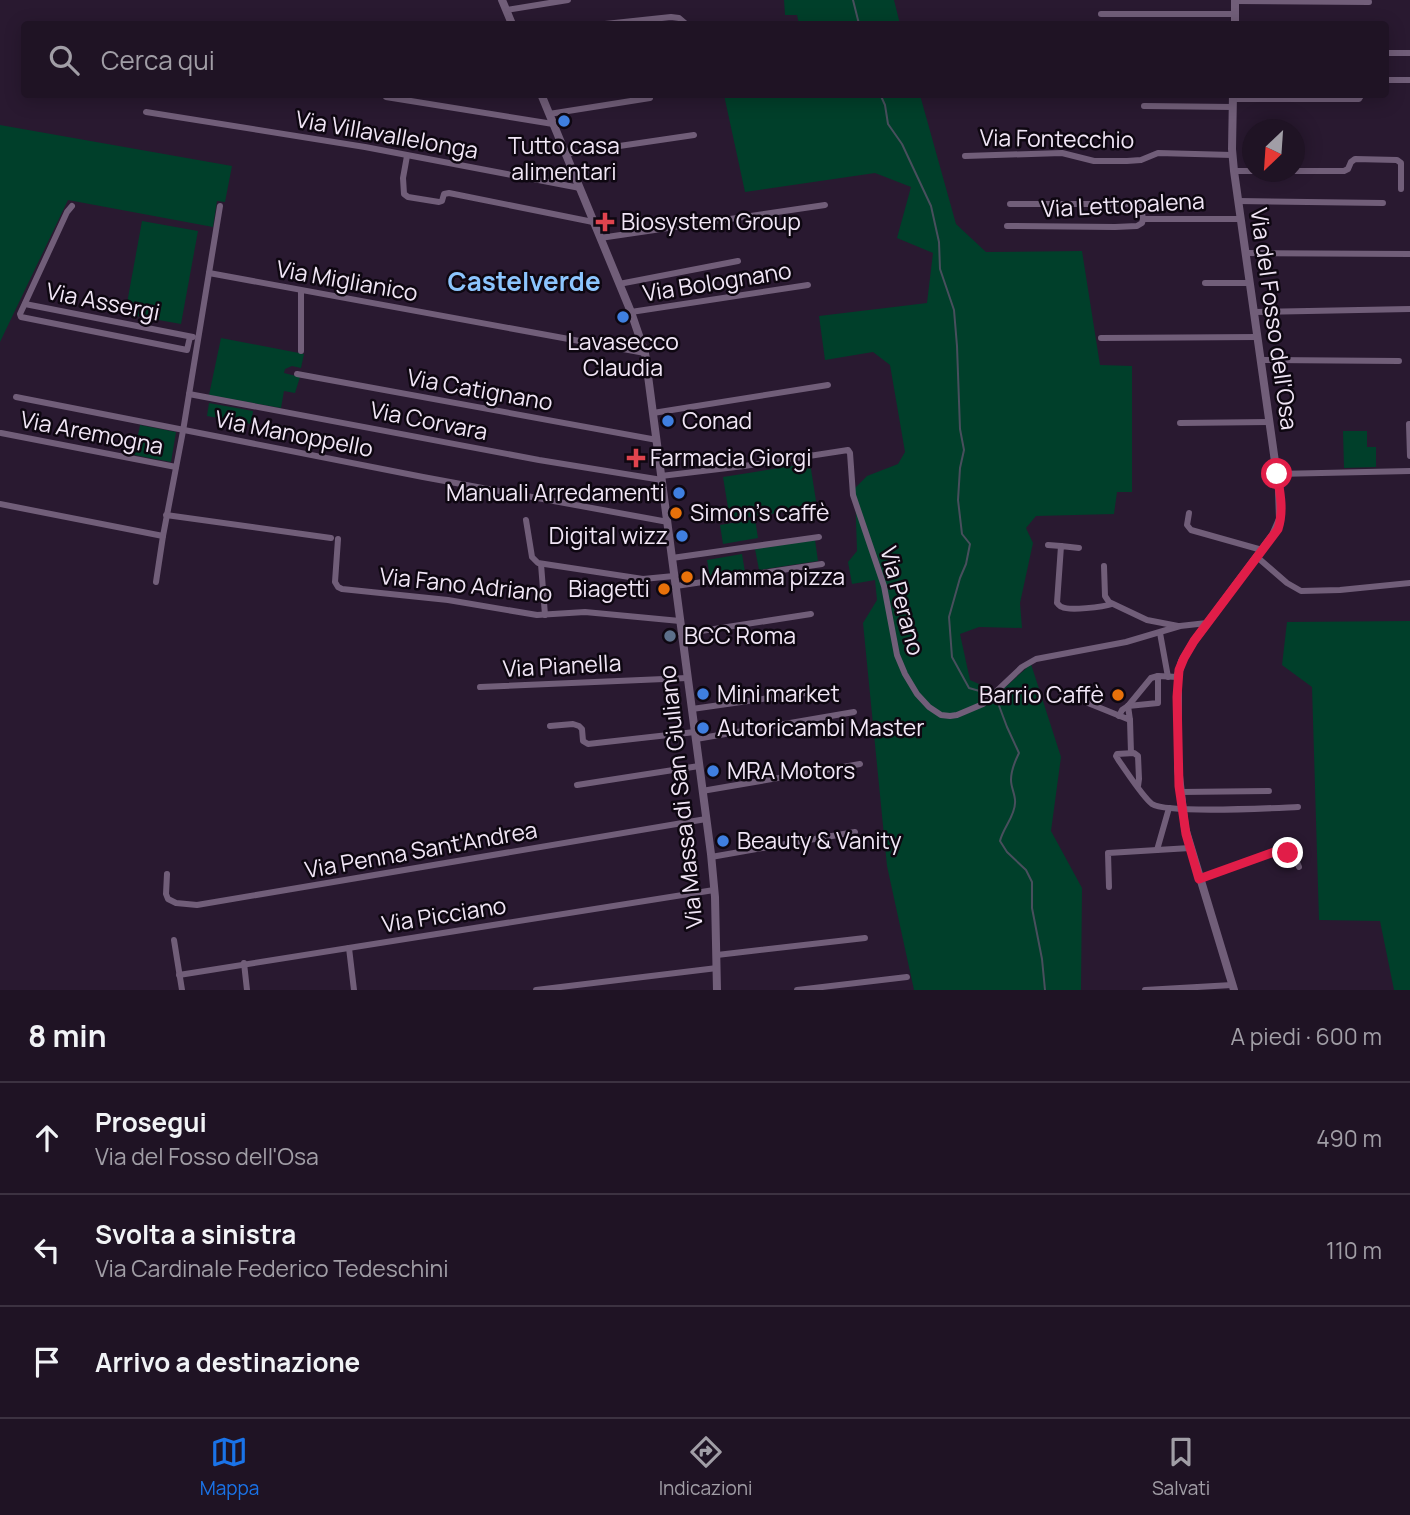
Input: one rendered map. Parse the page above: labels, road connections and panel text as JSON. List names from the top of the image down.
{
  "streets": {
    "street": [
      "Via Villavallelonga",
      "Via Fontecchio",
      "Via Lettopalena",
      "Via Miglianico",
      "Via Bolognano",
      "Via Assergi",
      "Via del Fosso dell'Osa",
      "Via Catignano",
      "Via Corvara",
      "Via Aremogna",
      "Via Manoppello",
      "Via Fano Adriano",
      "Via Perano",
      "Via Pianella",
      "Via Massa di San Giuliano",
      "Via Penna Sant'Andrea",
      "Via Picciano"
    ]
  },
  "crossings": [
    ["Via Villavallelonga", "Via Massa di San Giuliano"],
    ["Via Fontecchio", "Via del Fosso dell'Osa"],
    ["Via Lettopalena", "Via del Fosso dell'Osa"],
    ["Via Miglianico", "Via Massa di San Giuliano"],
    ["Via Bolognano", "Via Massa di San Giuliano"],
    ["Via del Fosso dell'Osa", "Via Perano"],
    ["Via Catignano", "Via Massa di San Giuliano"],
    ["Via Corvara", "Via Perano"],
    ["Via Corvara", "Via Massa di San Giuliano"],
    ["Via Aremogna", "Via Manoppello"],
    ["Via Manoppello", "Via Fano Adriano"],
    ["Via Manoppello", "Via Massa di San Giuliano"],
    ["Via Fano Adriano", "Via Massa di San Giuliano"],
    ["Via Pianella", "Via Massa di San Giuliano"],
    ["Via Massa di San Giuliano", "Via Penna Sant'Andrea"],
    ["Via Massa di San Giuliano", "Via Picciano"]
  ],
  "districts": ["Castelverde"],
  "places": {
    "other": [
      "Tutto casa alimentari",
      "Lavasecco Claudia",
      "Conad",
      "Manuali Arredamenti",
      "Simon's caffè",
      "Digital wizz",
      "Mamma pizza",
      "Biagetti",
      "BCC Roma",
      "Mini market",
      "Barrio Caffè",
      "Autoricambi Master",
      "MRA Motors",
      "Beauty & Vanity"
    ],
    "health": ["Biosystem Group", "Farmacia Giorgi"]
  },
  "north": "bottom left",
  "page": {
    "search": "Cerca qui",
    "heading": ["8 min", "A piedi · 600 m"],
    "list": [
      ["Prosegui", "Via del Fosso dell'Osa", "490 m"],
      ["Svolta a sinistra", "Via Cardinale Federico Tedeschini", "110 m"],
      "Arrivo a destinazione"
    ],
    "nav": ["Mappa", "Indicazioni", "Salvati"]
  }
}
